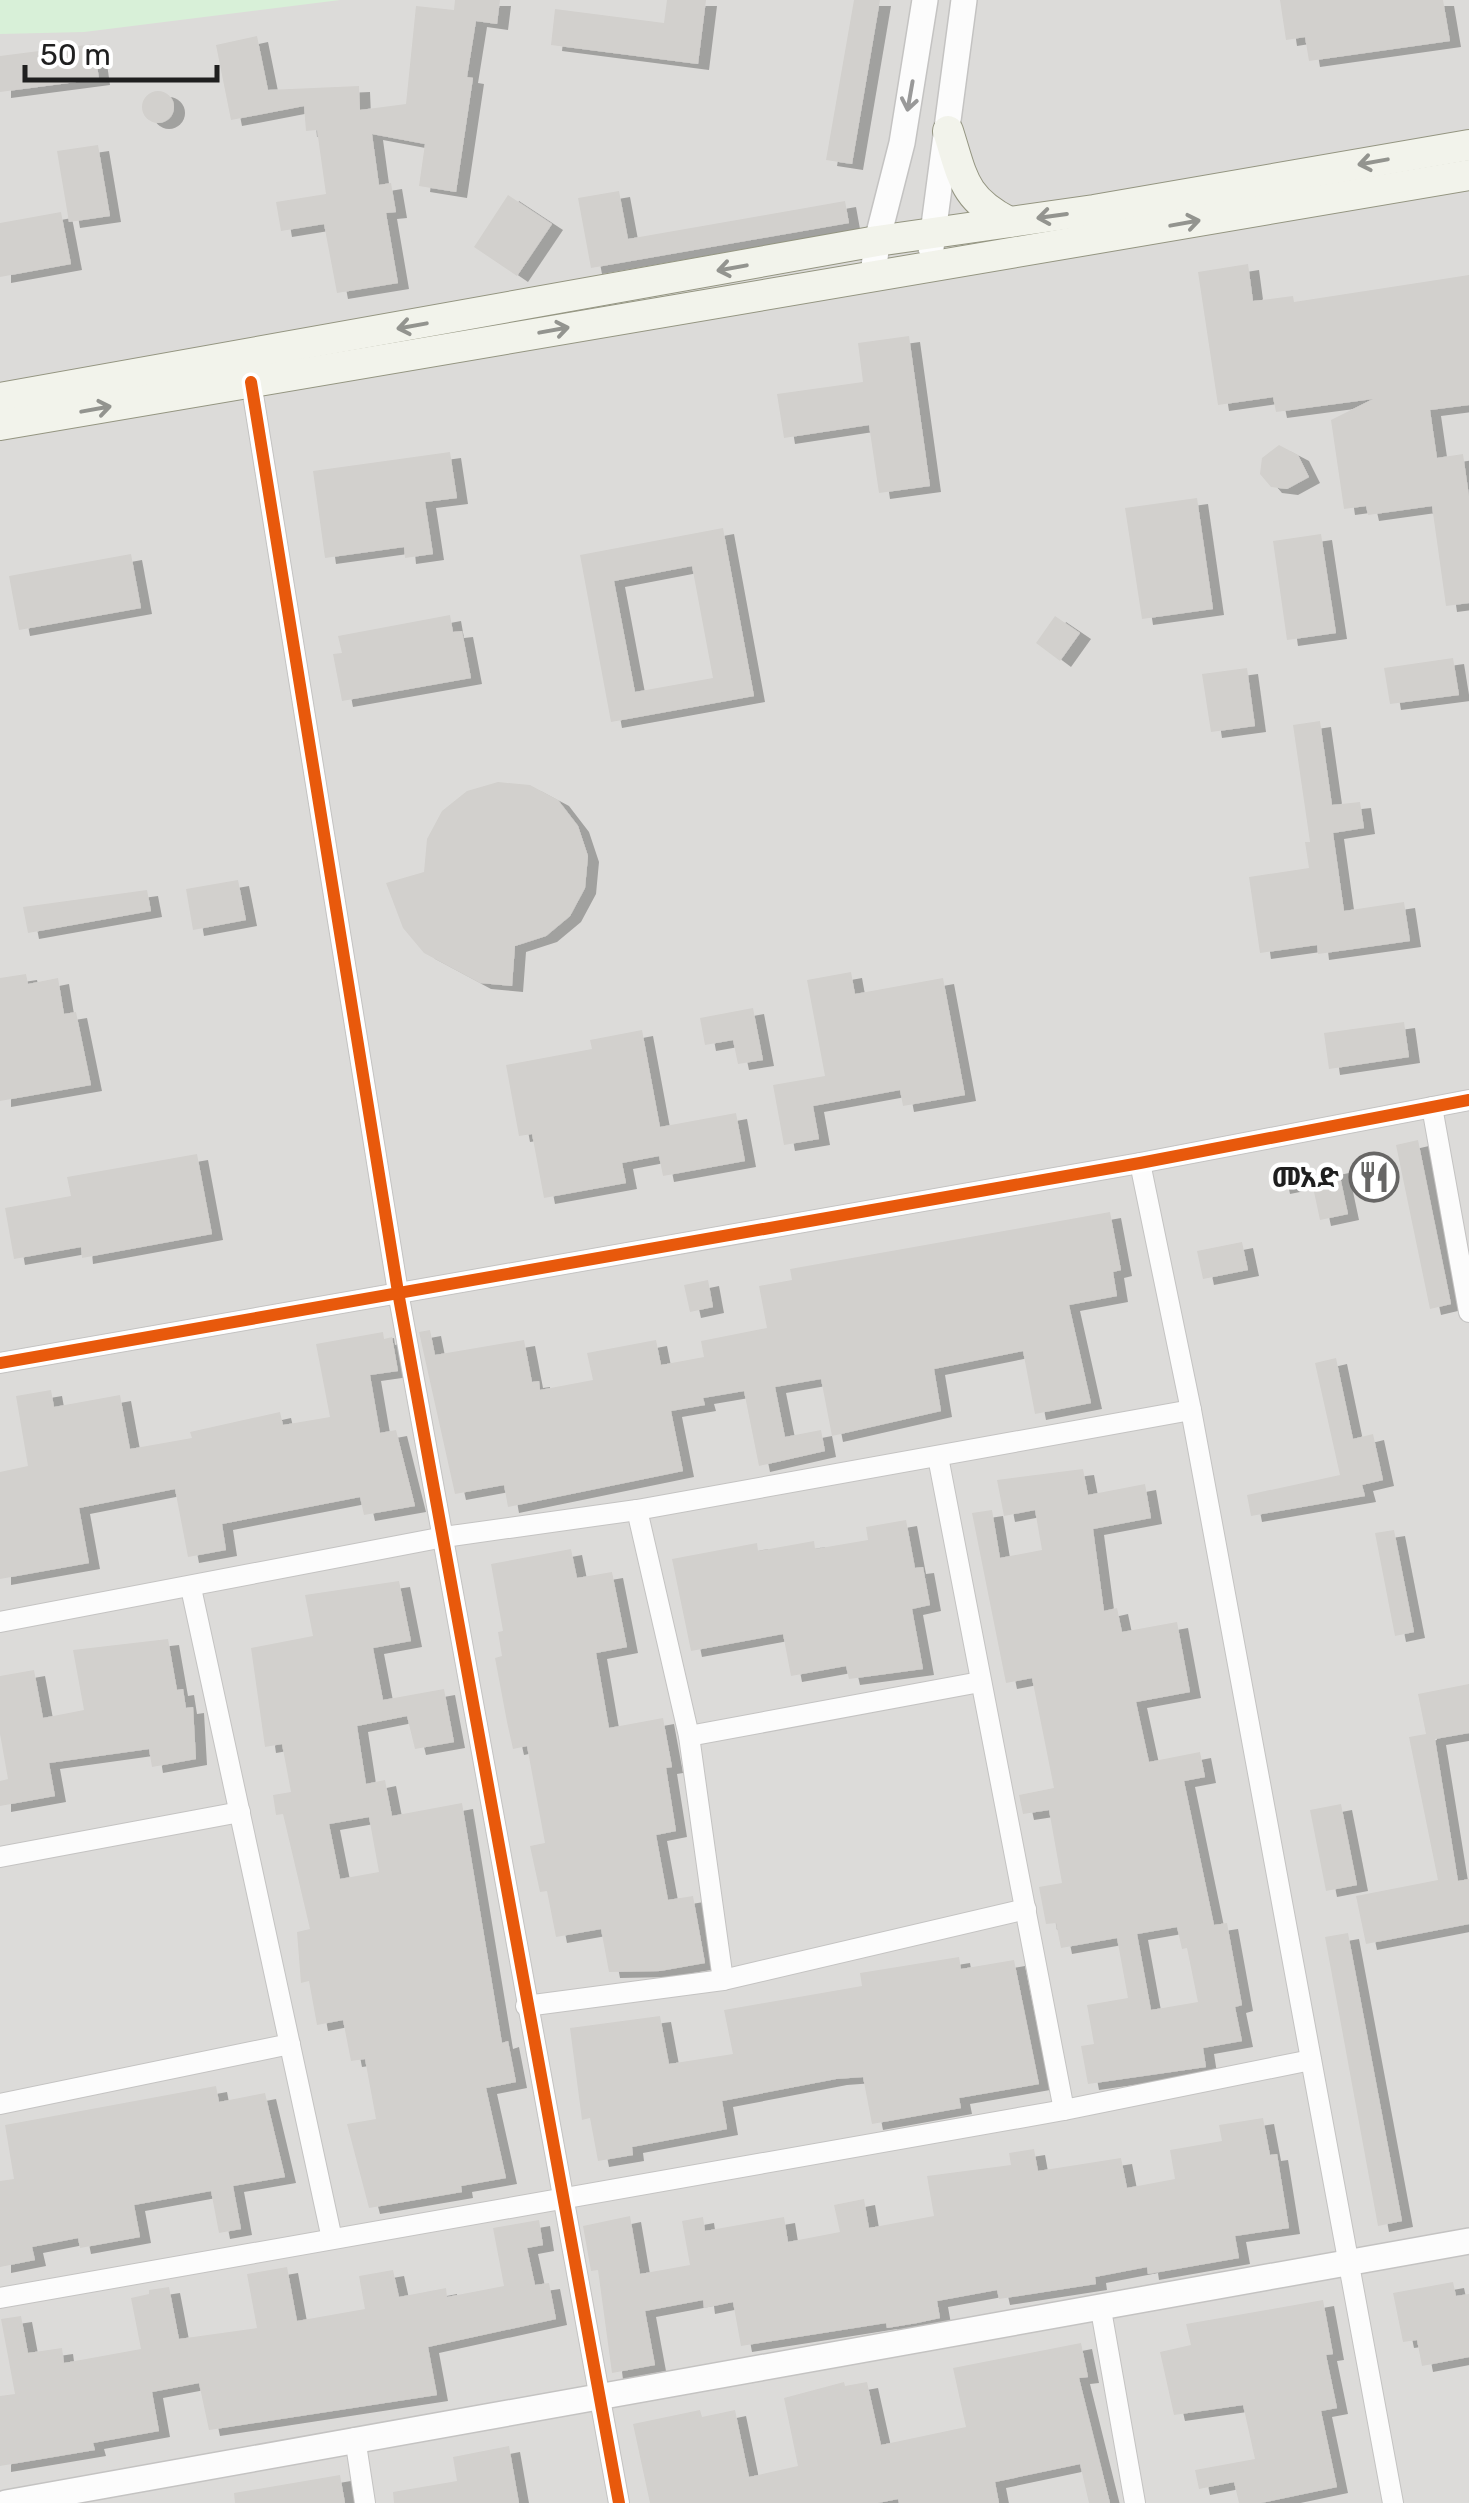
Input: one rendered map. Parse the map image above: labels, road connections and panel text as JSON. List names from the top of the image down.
{
  "places": {
    "restaurant": ["መአድ"]
  },
  "scale_bar": "50 m"
}
